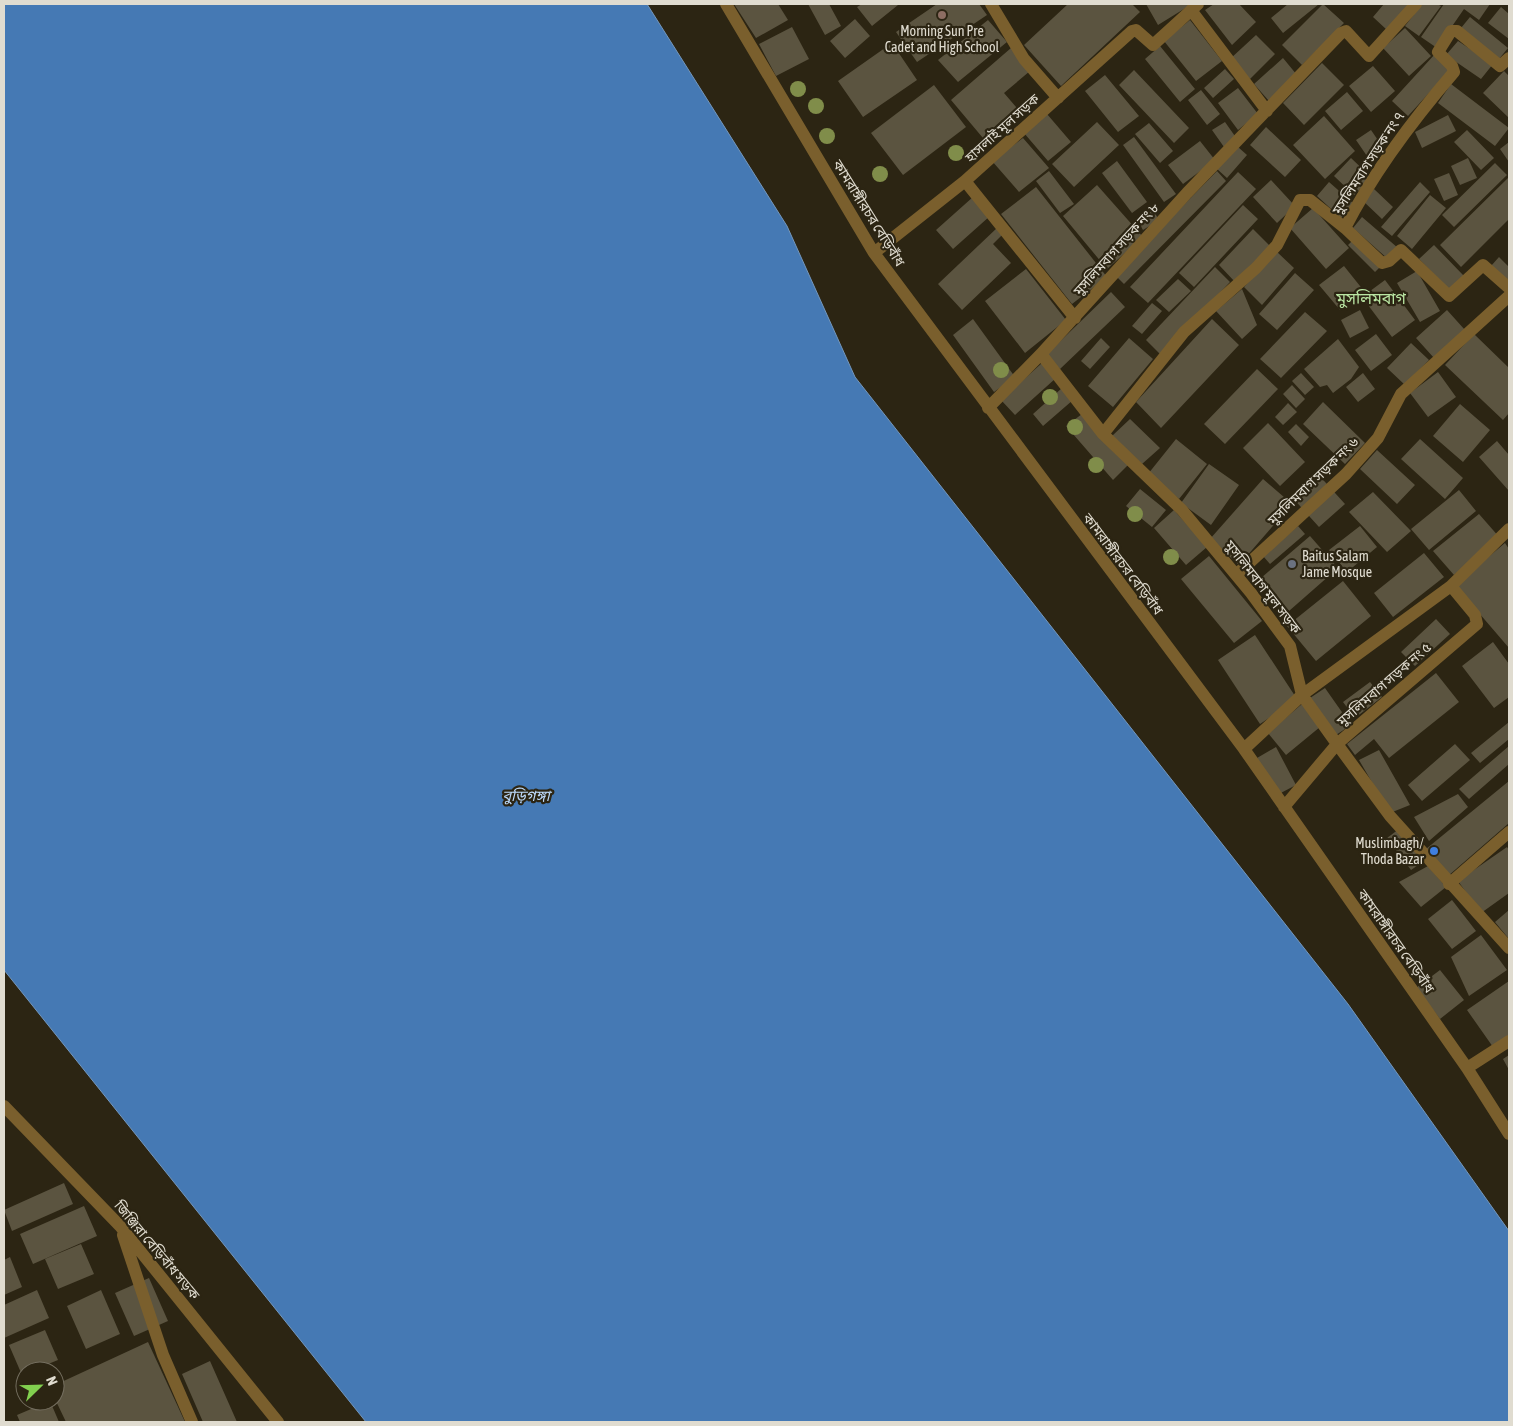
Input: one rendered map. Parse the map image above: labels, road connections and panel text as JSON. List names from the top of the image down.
{
  "streets": {
    "street": [
      "হাসলাই মূল সড়ক",
      "মুসলিমবাগ সড়ক নং ৭",
      "কামরাঙ্গীরচর বেড়িবাঁধ",
      "মুসলিমবাগ সড়ক নং ৮",
      "মুসলিমবাগ সড়ক নং ৬",
      "মুসলিমবাগ মূল সড়ক",
      "মুসলিমবাগ সড়ক নং ৫",
      "জিঞ্জিরা বেড়িবাঁধ সড়ক"
    ]
  },
  "crossings": [
    ["হাসলাই মূল সড়ক", "মুসলিমবাগ সড়ক নং ৮"],
    ["মুসলিমবাগ সড়ক নং ৭", "মুসলিমবাগ মূল সড়ক"],
    ["কামরাঙ্গীরচর বেড়িবাঁধ", "মুসলিমবাগ সড়ক নং ৮"],
    ["কামরাঙ্গীরচর বেড়িবাঁধ", "মুসলিমবাগ সড়ক নং ৫"],
    ["মুসলিমবাগ সড়ক নং ৮", "মুসলিমবাগ মূল সড়ক"],
    ["মুসলিমবাগ সড়ক নং ৬", "মুসলিমবাগ মূল সড়ক"],
    ["মুসলিমবাগ মূল সড়ক", "মুসলিমবাগ সড়ক নং ৫"]
  ],
  "districts": ["মুসলিমবাগ"],
  "water": ["বুড়িগঙ্গা"],
  "places": ["Morning Sun Pre Cadet and High School", "Baitus Salam Jame Mosque", "Muslimbagh/ Thoda Bazar"],
  "north": "top right"
}
